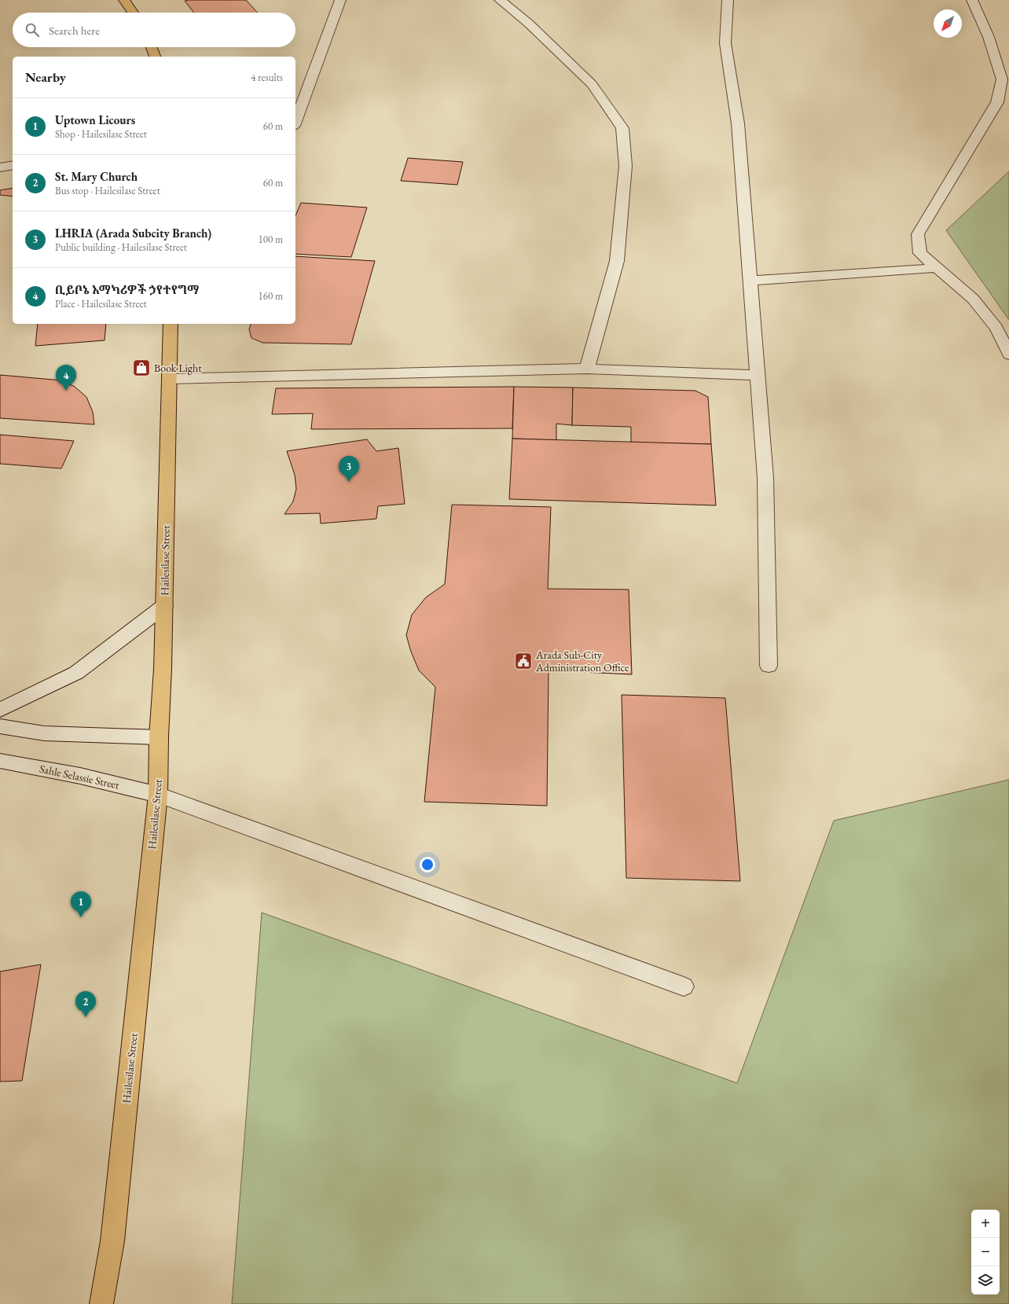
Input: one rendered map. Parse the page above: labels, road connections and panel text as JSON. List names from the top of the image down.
{
  "streets": {
    "main road": ["Hailesilase Street"],
    "street": ["Sahle Selassie Street"]
  },
  "crossings": [
    ["Hailesilase Street", "Sahle Selassie Street"]
  ],
  "places": {
    "shop": ["Book Light"],
    "public building": ["Arada Sub-City Administration Office"]
  },
  "north": "bottom left",
  "page": {
    "search": "Search here",
    "heading": ["Nearby", "4 results"],
    "list": [
      {
        "mark": "1",
        "name": "Uptown Licours",
        "note": "Shop · Hailesilase Street",
        "value": "60 m"
      },
      {
        "mark": "2",
        "name": "St. Mary Church",
        "note": "Bus stop · Hailesilase Street",
        "value": "60 m"
      },
      {
        "mark": "3",
        "name": "LHRIA (Arada Subcity Branch)",
        "note": "Public building · Hailesilase Street",
        "value": "100 m"
      },
      {
        "mark": "4",
        "name": "ቢይቦኔ አማካሪዎች ኃየተየግማ",
        "note": "Place · Hailesilase Street",
        "value": "160 m"
      }
    ],
    "pins": [
      "4",
      "3",
      "1",
      "2"
    ],
    "map_buttons": ["+", "−"]
  }
}
